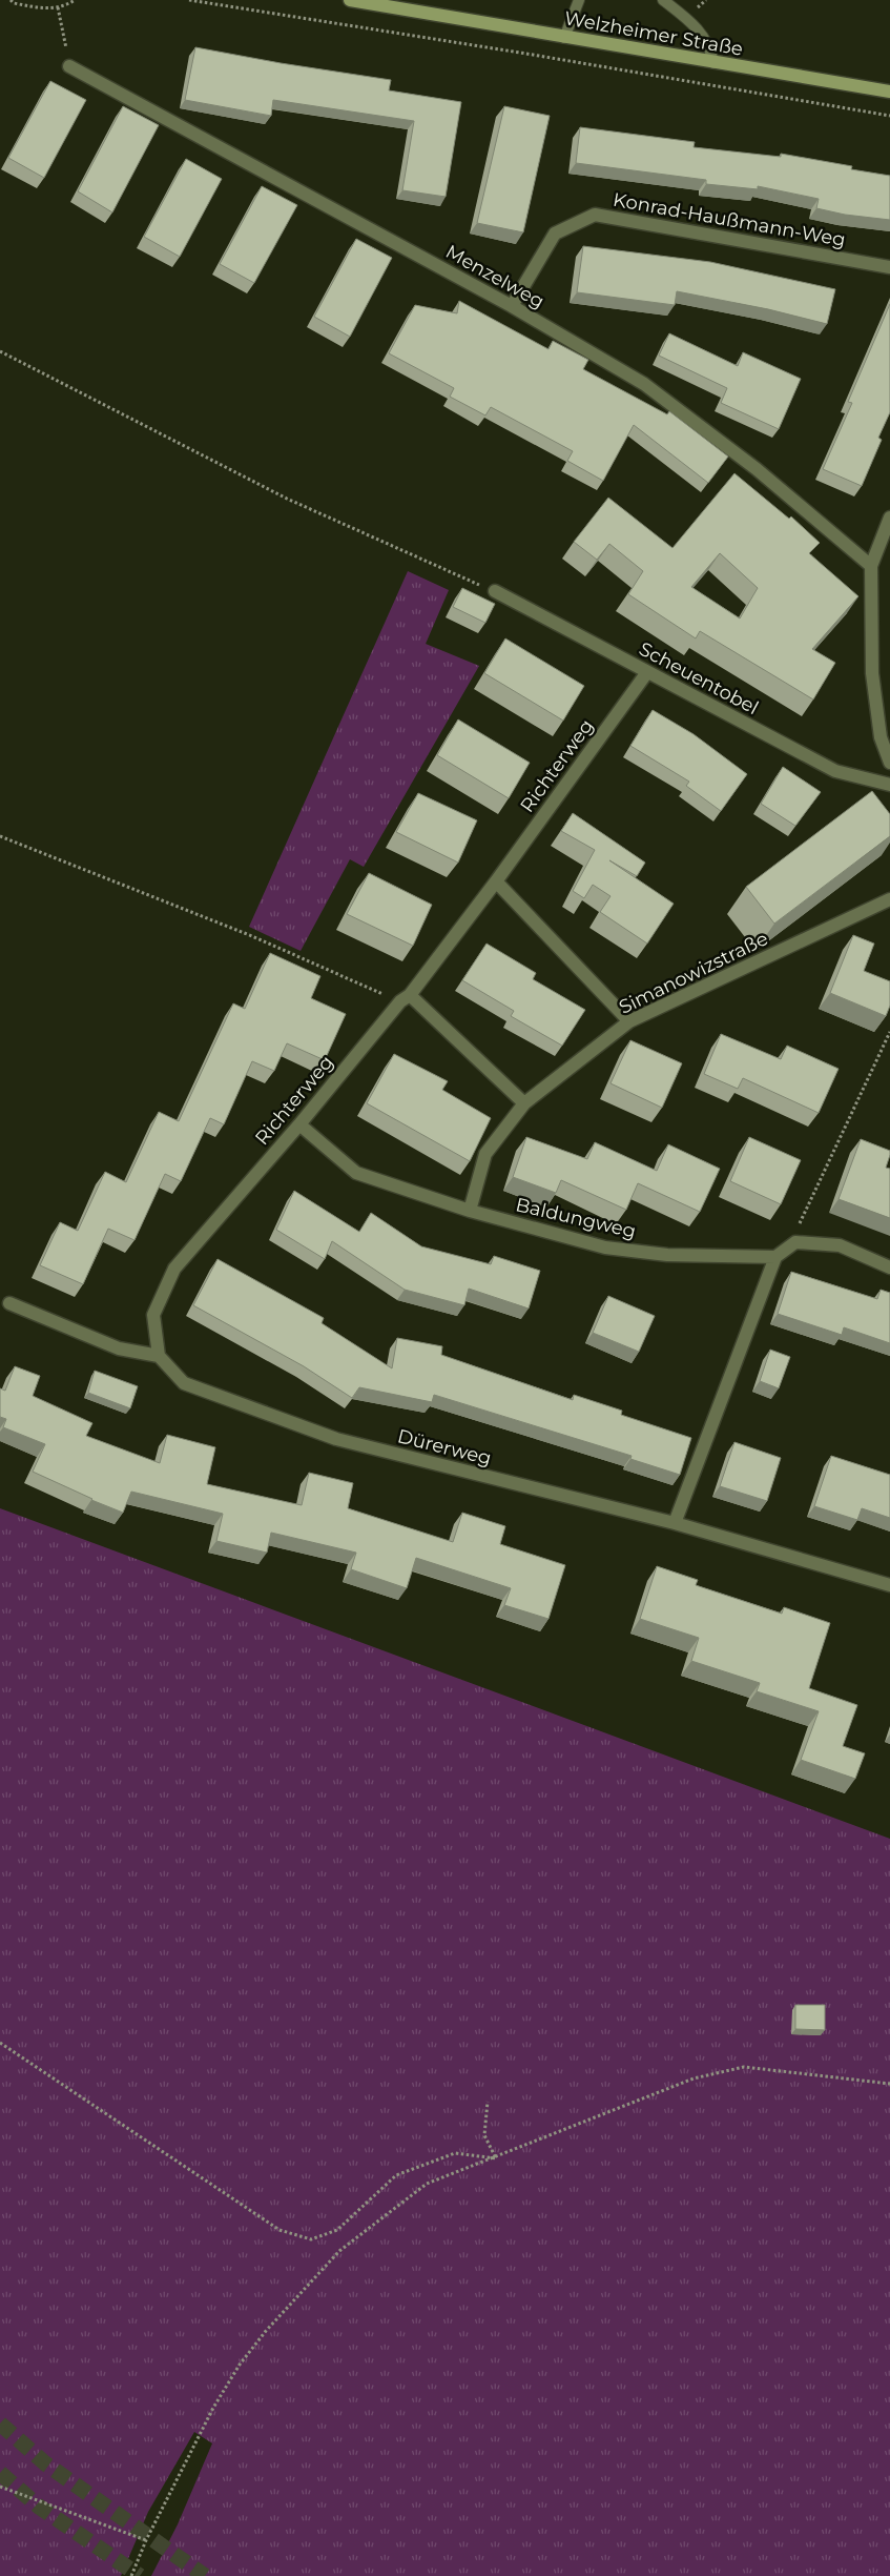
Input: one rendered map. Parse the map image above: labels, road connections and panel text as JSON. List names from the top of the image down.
{
  "streets": {
    "main road": ["Welzheimer Straße"],
    "street": [
      "Konrad-Haußmann-Weg",
      "Menzelweg",
      "Scheuentobel",
      "Richterweg",
      "Simanowizstraße",
      "Baldungweg",
      "Dürerweg"
    ]
  },
  "crossings": [
    ["Konrad-Haußmann-Weg", "Menzelweg"],
    ["Scheuentobel", "Richterweg"],
    ["Richterweg", "Baldungweg"],
    ["Richterweg", "Dürerweg"],
    ["Simanowizstraße", "Baldungweg"]
  ]
}
